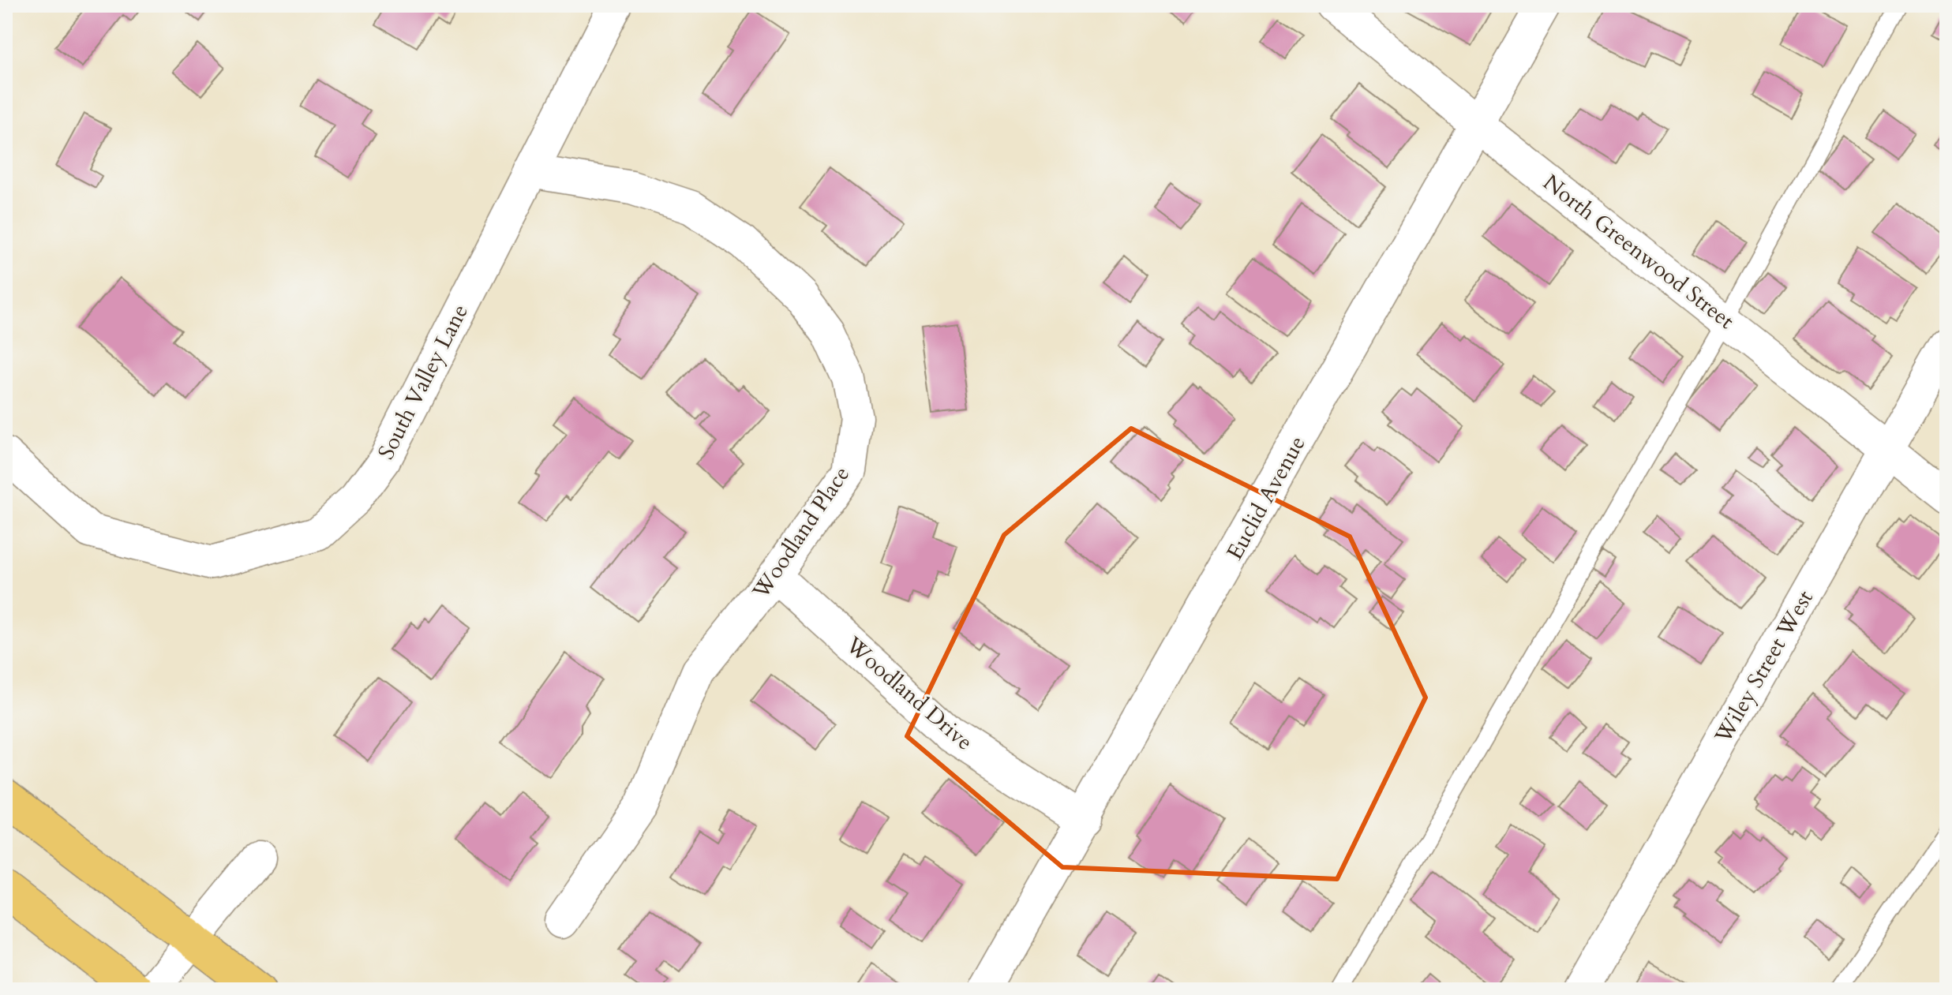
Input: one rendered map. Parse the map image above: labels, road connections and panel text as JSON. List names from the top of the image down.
{
  "streets": {
    "street": [
      "North Greenwood Street",
      "South Valley Lane",
      "Euclid Avenue",
      "Woodland Place",
      "Wiley Street West",
      "Woodland Drive"
    ]
  },
  "crossings": [
    ["North Greenwood Street", "Euclid Avenue"],
    ["North Greenwood Street", "Wiley Street West"],
    ["South Valley Lane", "Woodland Place"],
    ["Euclid Avenue", "Woodland Drive"],
    ["Woodland Place", "Woodland Drive"]
  ]
}
